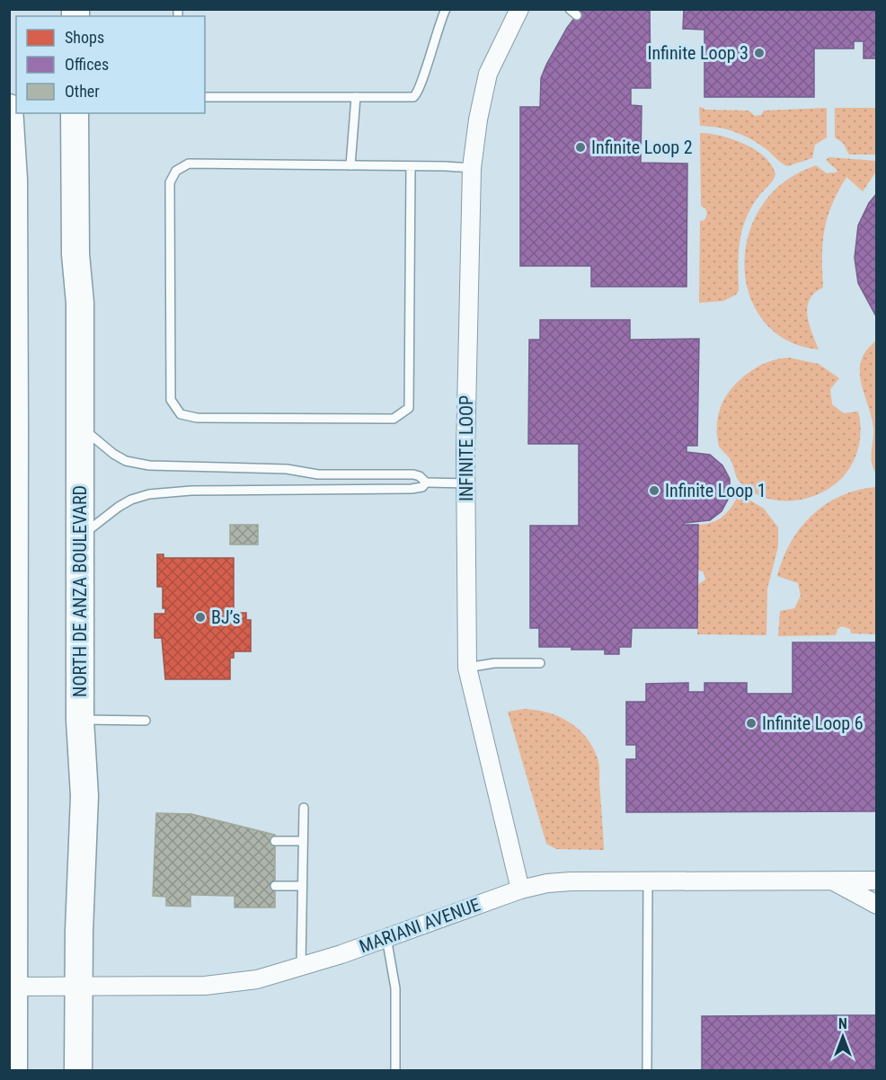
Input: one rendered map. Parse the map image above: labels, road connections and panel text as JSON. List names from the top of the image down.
{
  "streets": {
    "main road": ["NORTH DE ANZA BOULEVARD"],
    "street": ["INFINITE LOOP", "MARIANI AVENUE"]
  },
  "crossings": [
    ["INFINITE LOOP", "MARIANI AVENUE"],
    ["NORTH DE ANZA BOULEVARD", "MARIANI AVENUE"]
  ],
  "places": [
    "Infinite Loop 3",
    "Infinite Loop 2",
    "Infinite Loop 1",
    "BJ’s",
    "Infinite Loop 6"
  ],
  "legend": ["Shops", "Offices", "Other"],
  "north": "top"
}
